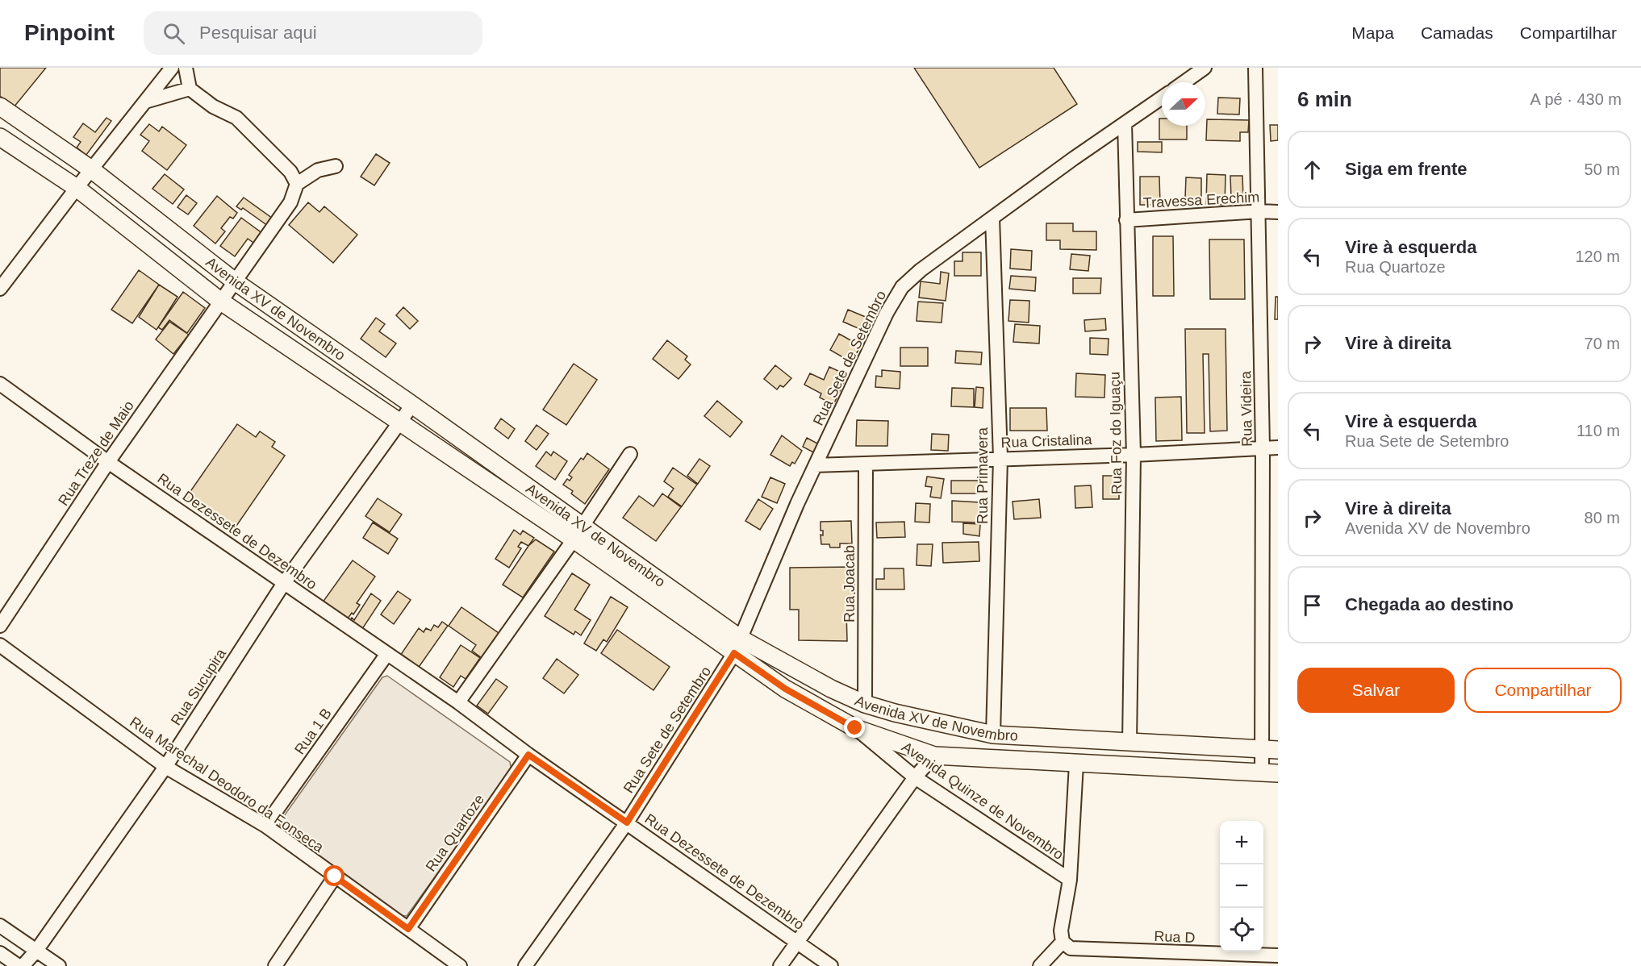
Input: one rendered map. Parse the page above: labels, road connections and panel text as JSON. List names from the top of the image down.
{
  "streets": {
    "main road": ["Avenida XV de Novembro"],
    "street": [
      "Travessa Erechim",
      "Rua Sete de Setembro",
      "Rua Videira",
      "Rua Foz do Iguaçu",
      "Rua Cristalina",
      "Rua Treze de Maio",
      "Rua Primavera",
      "Rua Dezessete de Dezembro",
      "Rua Joacab",
      "Rua Sucupira",
      "Rua 1 B",
      "Rua Marechal Deodoro da Fonseca",
      "Avenida Quinze de Novembro",
      "Rua Quartoze",
      "Rua D"
    ]
  },
  "crossings": [
    ["Travessa Erechim", "Rua Videira"],
    ["Travessa Erechim", "Rua Foz do Iguaçu"],
    ["Avenida XV de Novembro", "Rua Sete de Setembro"],
    ["Avenida XV de Novembro", "Rua Videira"],
    ["Avenida XV de Novembro", "Rua Foz do Iguaçu"],
    ["Avenida XV de Novembro", "Rua Treze de Maio"],
    ["Avenida XV de Novembro", "Rua Primavera"],
    ["Avenida XV de Novembro", "Rua Joacab"],
    ["Avenida XV de Novembro", "Rua Sucupira"],
    ["Avenida XV de Novembro", "Avenida Quinze de Novembro"],
    ["Rua Sete de Setembro", "Rua Foz do Iguaçu"],
    ["Rua Sete de Setembro", "Rua Cristalina"],
    ["Rua Sete de Setembro", "Rua Primavera"],
    ["Rua Sete de Setembro", "Rua Dezessete de Dezembro"],
    ["Rua Videira", "Rua Cristalina"],
    ["Rua Foz do Iguaçu", "Rua Cristalina"],
    ["Rua Cristalina", "Rua Primavera"],
    ["Rua Cristalina", "Rua Joacab"],
    ["Rua Treze de Maio", "Rua Dezessete de Dezembro"],
    ["Rua Dezessete de Dezembro", "Rua Sucupira"],
    ["Rua Dezessete de Dezembro", "Rua 1 B"],
    ["Rua Dezessete de Dezembro", "Rua Quartoze"],
    ["Rua Sucupira", "Rua Marechal Deodoro da Fonseca"],
    ["Rua 1 B", "Rua Marechal Deodoro da Fonseca"],
    ["Rua Marechal Deodoro da Fonseca", "Rua Quartoze"]
  ],
  "north": "right",
  "page": {
    "header": "Pinpoint",
    "search": "Pesquisar aqui",
    "nav": ["Mapa", "Camadas", "Compartilhar"],
    "heading": ["6 min", "A pé · 430 m"],
    "list": [
      ["Siga em frente", "50 m"],
      ["Vire à esquerda", "Rua Quartoze", "120 m"],
      ["Vire à direita", "70 m"],
      ["Vire à esquerda", "Rua Sete de Setembro", "110 m"],
      ["Vire à direita", "Avenida XV de Novembro", "80 m"],
      "Chegada ao destino"
    ],
    "buttons": ["Salvar", "Compartilhar"],
    "map_buttons": ["+", "−"]
  }
}
